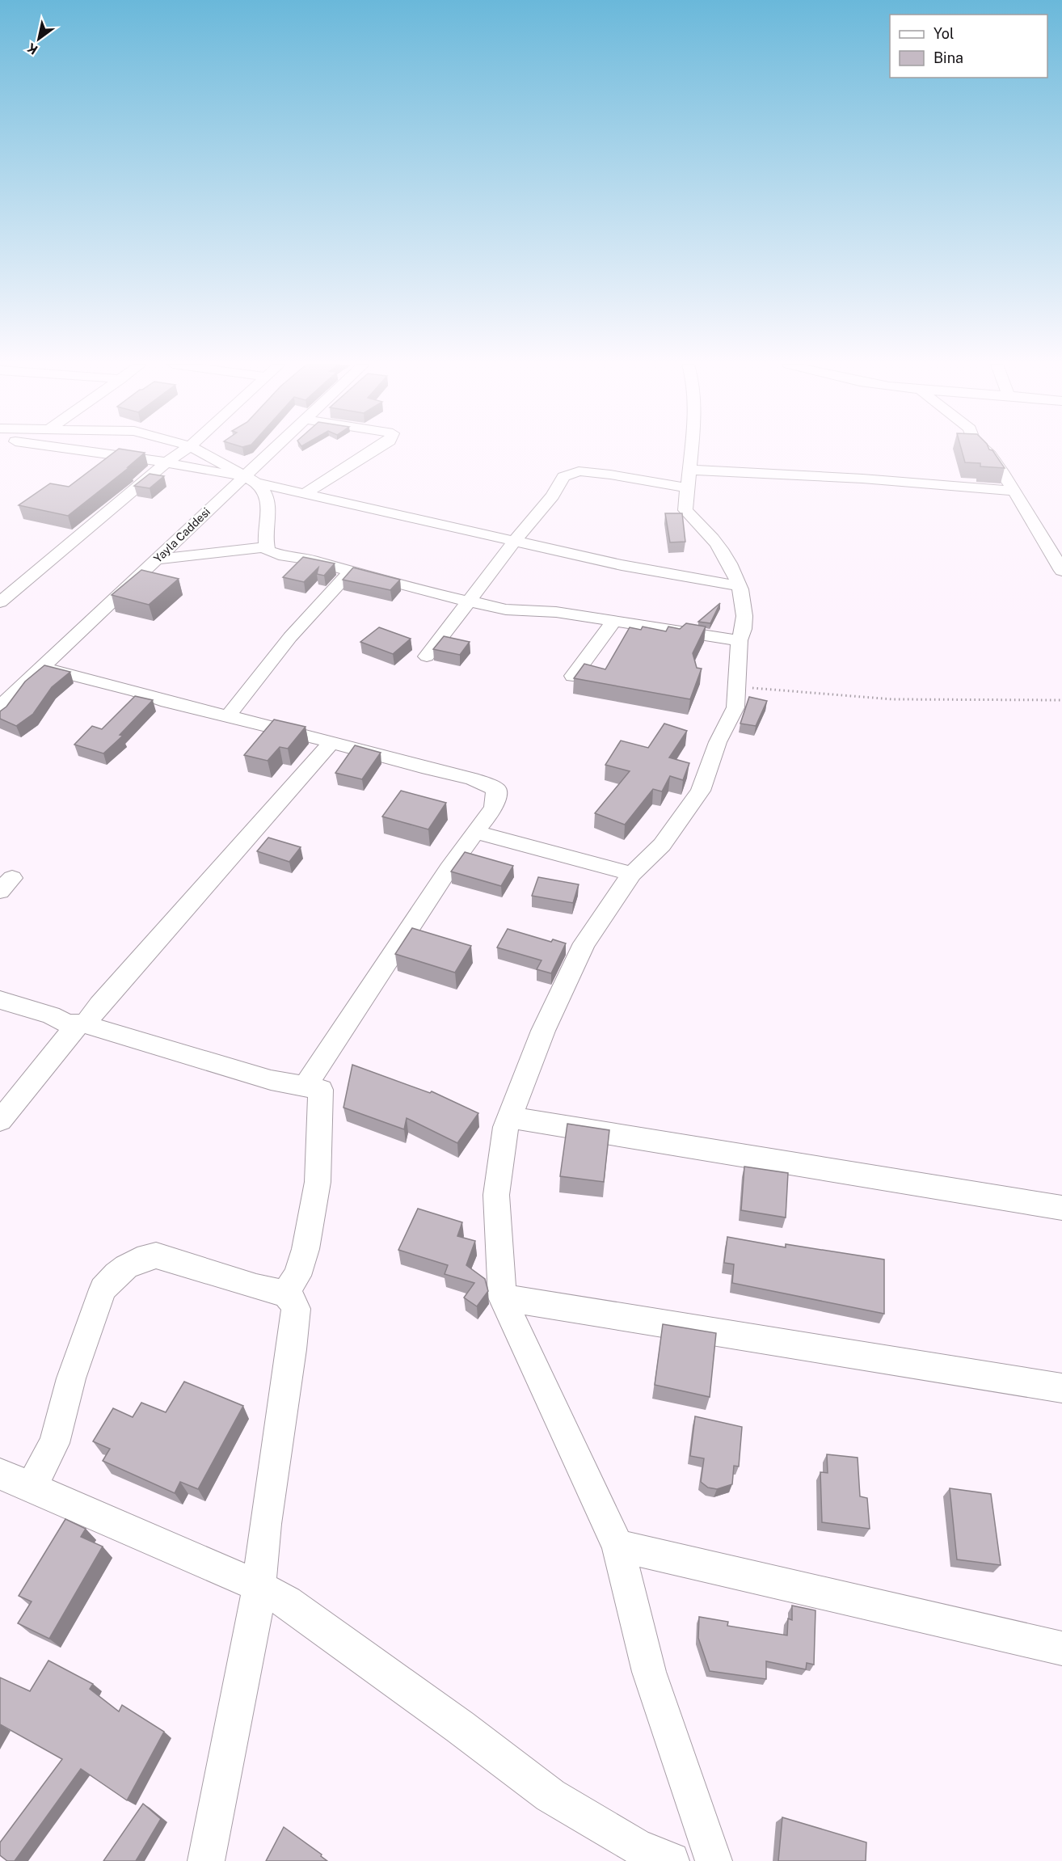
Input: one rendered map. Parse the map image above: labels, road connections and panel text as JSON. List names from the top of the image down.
{
  "streets": {
    "street": ["Yayla Caddesi"]
  },
  "legend": ["Yol", "Bina"],
  "north": "bottom left"
}
